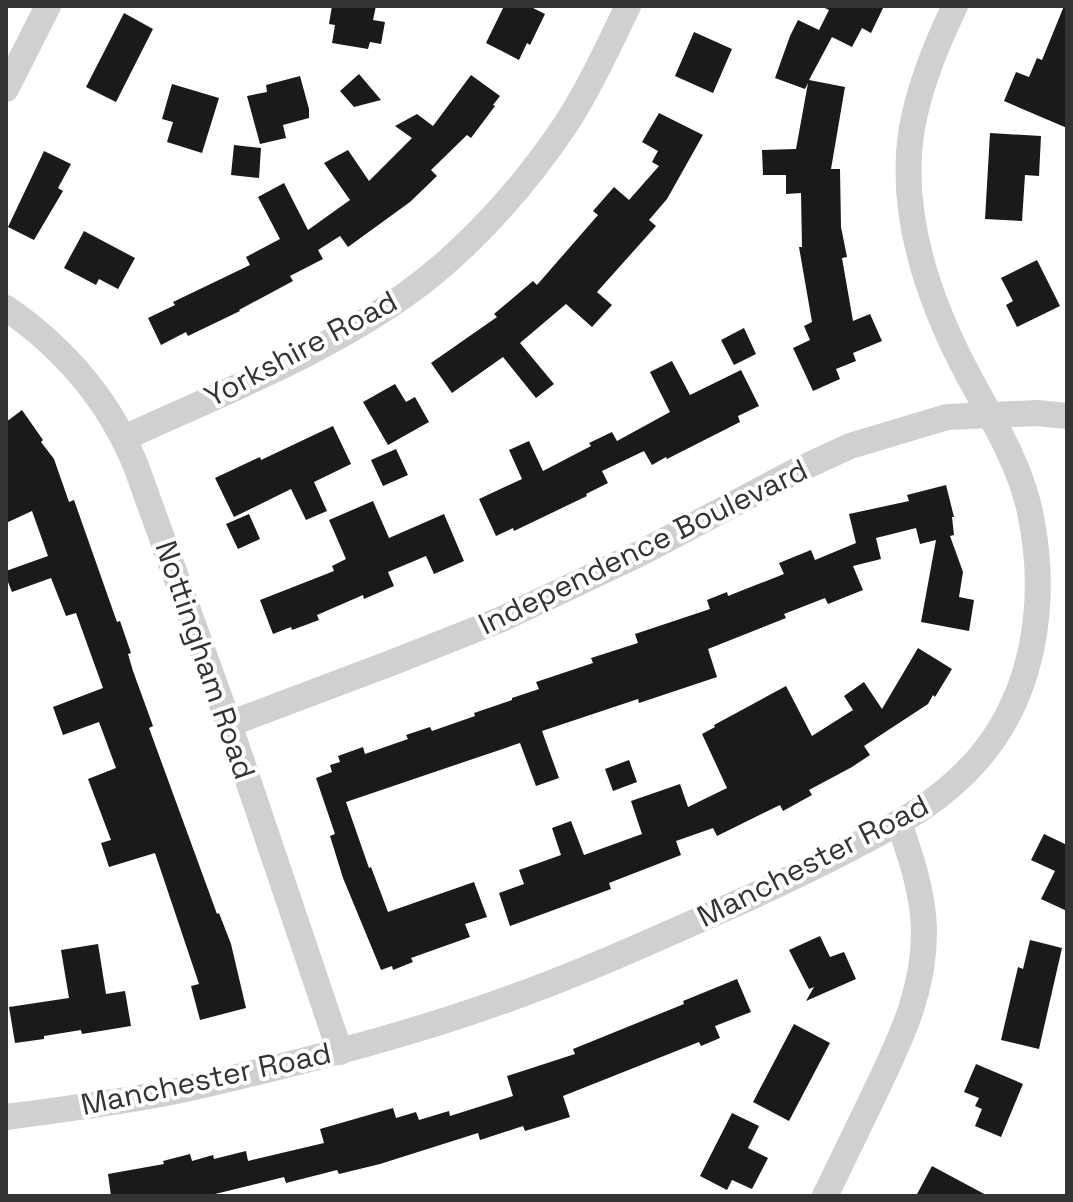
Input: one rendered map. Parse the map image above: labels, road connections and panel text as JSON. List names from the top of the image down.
{
  "streets": {
    "street": [
      "Yorkshire Road",
      "Independence Boulevard",
      "Nottingham Road",
      "Manchester Road"
    ]
  },
  "crossings": [
    ["Yorkshire Road", "Nottingham Road"],
    ["Independence Boulevard", "Nottingham Road"],
    ["Independence Boulevard", "Manchester Road"],
    ["Nottingham Road", "Manchester Road"]
  ]
}
